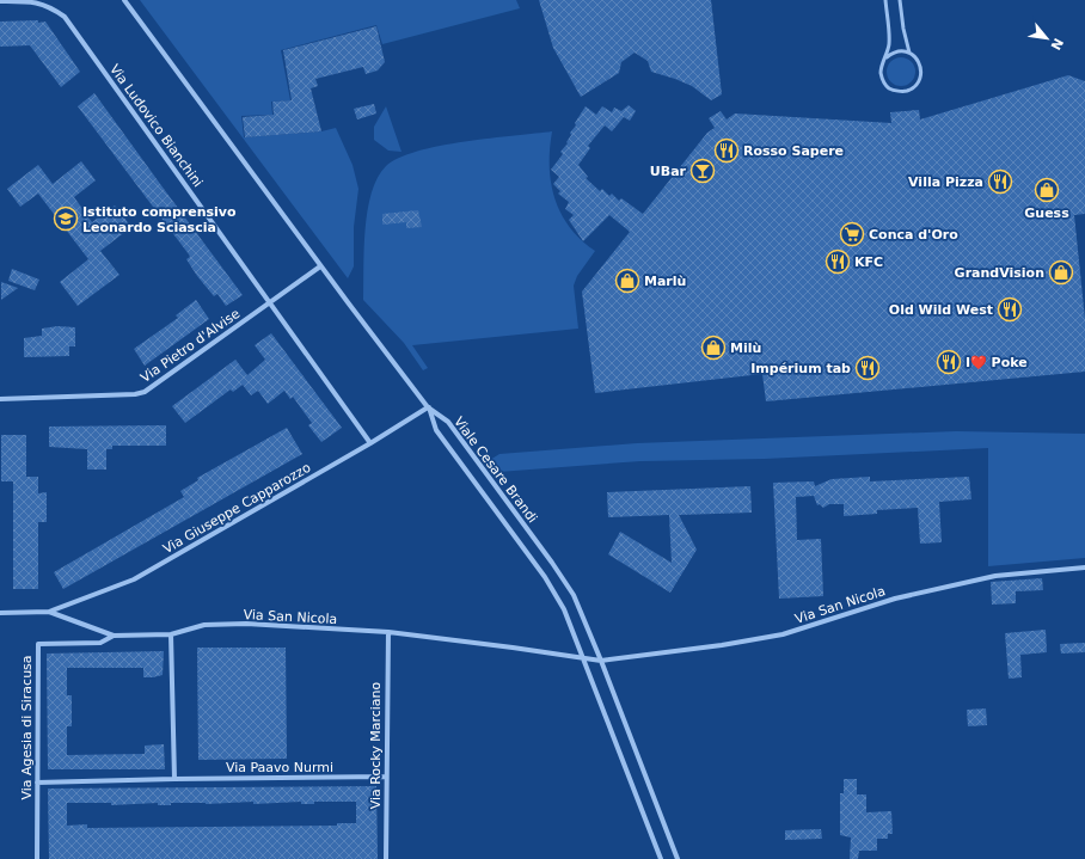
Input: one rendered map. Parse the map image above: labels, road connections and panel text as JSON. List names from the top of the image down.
{
  "streets": {
    "street": [
      "Via Ludovico Bianchini",
      "Via Pietro d'Alvise",
      "Viale Cesare Brandi",
      "Via Giuseppe Capparozzo",
      "Via San Nicola",
      "Via Agesia di Siracusa",
      "Via Rocky Marciano",
      "Via Paavo Nurmi"
    ]
  },
  "crossings": [
    ["Via Ludovico Bianchini", "Via Pietro d'Alvise"],
    ["Via Ludovico Bianchini", "Via Giuseppe Capparozzo"],
    ["Viale Cesare Brandi", "Via Giuseppe Capparozzo"],
    ["Viale Cesare Brandi", "Via San Nicola"],
    ["Via Giuseppe Capparozzo", "Via San Nicola"],
    ["Via San Nicola", "Via Agesia di Siracusa"],
    ["Via San Nicola", "Via Rocky Marciano"],
    ["Via Agesia di Siracusa", "Via Paavo Nurmi"],
    ["Via Rocky Marciano", "Via Paavo Nurmi"]
  ],
  "places": {
    "restaurant": [
      "Rosso Sapere",
      "Villa Pizza",
      "KFC",
      "Old Wild West",
      "I❤️ Poke",
      "Impérium tab"
    ],
    "bar": ["UBar"],
    "shop": [
      "Guess",
      "GrandVision",
      "Marlù",
      "Milù"
    ],
    "school or university": ["Istituto comprensivo Leonardo Sciascia"],
    "supermarket": ["Conca d'Oro"]
  },
  "north": "bottom right"
}
